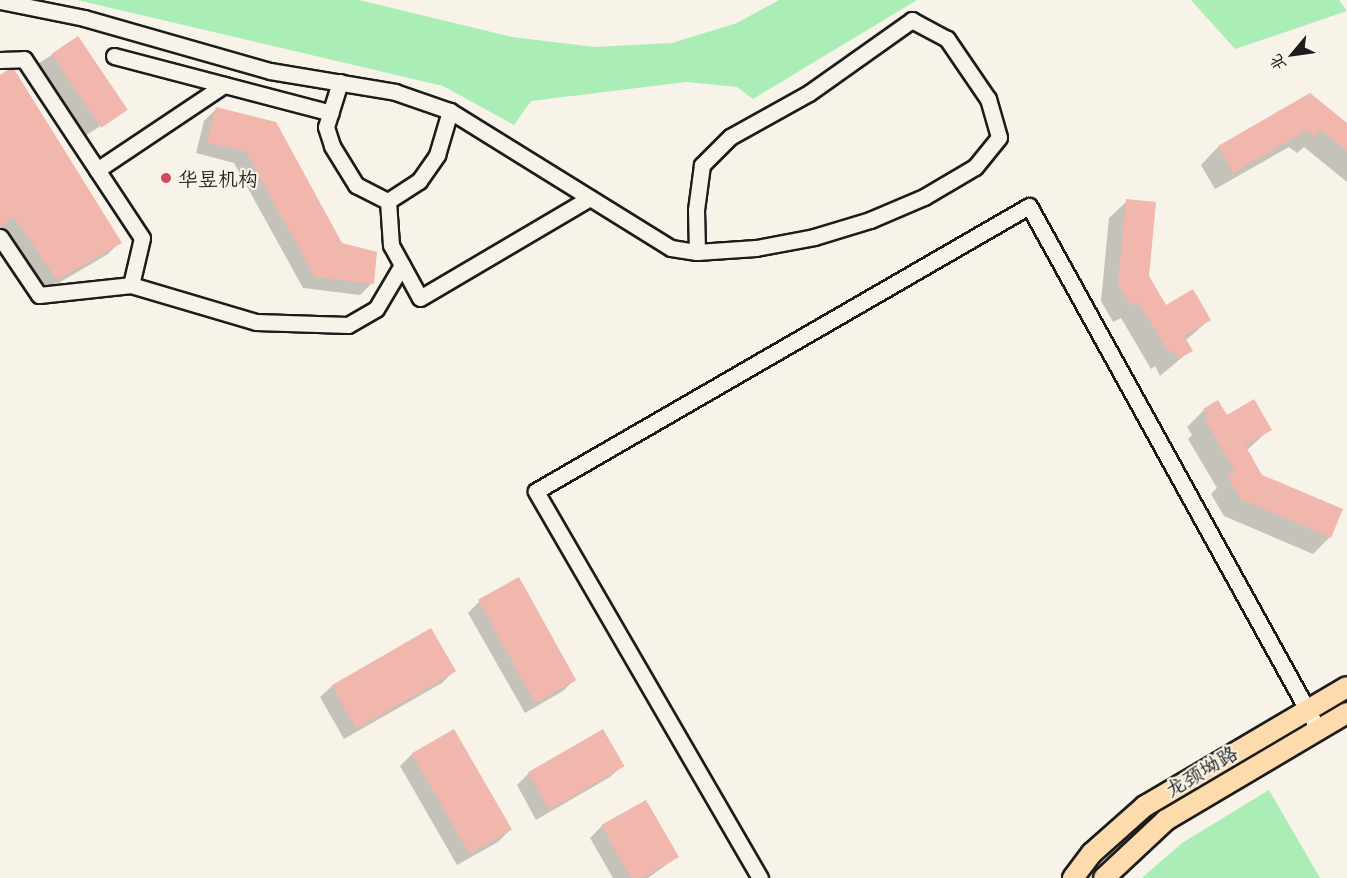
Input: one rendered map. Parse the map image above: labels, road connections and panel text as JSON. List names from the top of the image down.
{
  "streets": {
    "main road": ["龙颈坳路"]
  },
  "places": ["华昱机构"],
  "north": "bottom left"
}
